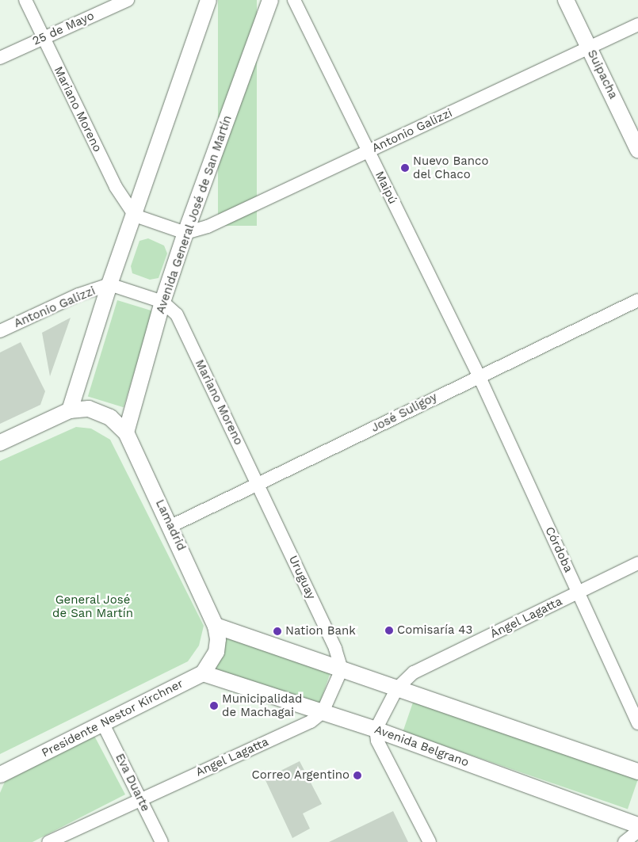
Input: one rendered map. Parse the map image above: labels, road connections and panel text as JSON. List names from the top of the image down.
{
  "streets": {
    "street": [
      "25 de Mayo",
      "Suipacha",
      "Mariano Moreno",
      "Antonio Galizzi",
      "Maipú",
      "Avenida General José de San Martín",
      "José Suligoy",
      "Lamadrid",
      "Córdoba",
      "Uruguay",
      "Ángel Lagatta",
      "Presidente Nestor Kirchner",
      "Avenida Belgrano",
      "Angel Lagatta",
      "Eva Duarte"
    ]
  },
  "crossings": [
    ["25 de Mayo", "Mariano Moreno"],
    ["Suipacha", "Antonio Galizzi"],
    ["Mariano Moreno", "Avenida General José de San Martín"],
    ["Mariano Moreno", "José Suligoy"],
    ["Mariano Moreno", "Uruguay"],
    ["Antonio Galizzi", "Maipú"],
    ["Antonio Galizzi", "Avenida General José de San Martín"],
    ["Maipú", "José Suligoy"],
    ["Maipú", "Córdoba"],
    ["Avenida General José de San Martín", "Lamadrid"],
    ["José Suligoy", "Lamadrid"],
    ["José Suligoy", "Córdoba"],
    ["José Suligoy", "Uruguay"],
    ["Lamadrid", "Presidente Nestor Kirchner"],
    ["Lamadrid", "Avenida Belgrano"],
    ["Córdoba", "Ángel Lagatta"],
    ["Presidente Nestor Kirchner", "Avenida Belgrano"],
    ["Presidente Nestor Kirchner", "Eva Duarte"],
    ["Avenida Belgrano", "Angel Lagatta"],
    ["Angel Lagatta", "Eva Duarte"]
  ],
  "parks": ["General José de San Martín"],
  "places": [
    "Nuevo Banco del Chaco",
    "Comisaría 43",
    "Nation Bank",
    "Municipalidad de Machagai",
    "Correo Argentino"
  ]
}
